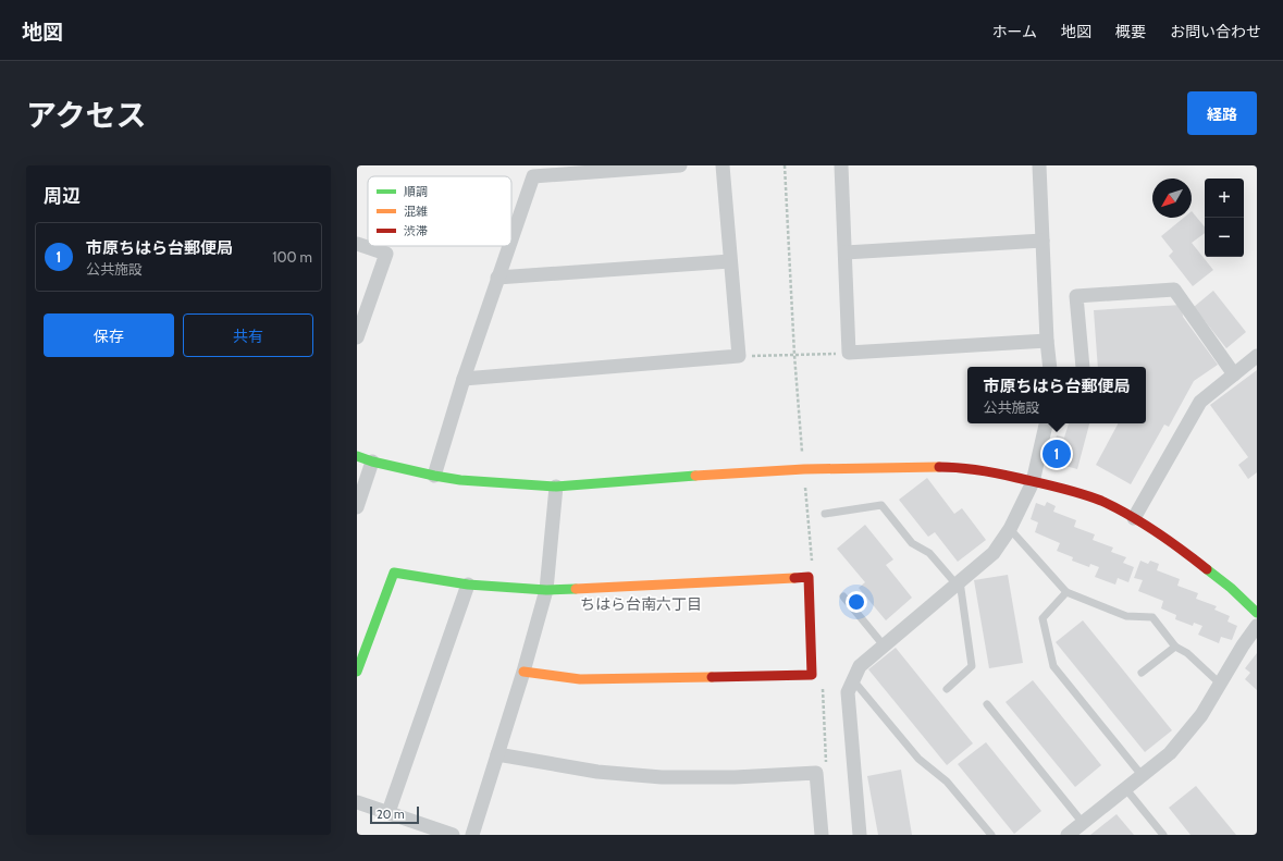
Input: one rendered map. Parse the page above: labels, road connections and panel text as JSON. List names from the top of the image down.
{
  "districts": ["ちはら台南六丁目"],
  "legend": ["順調", "混雑", "渋滞"],
  "scale_bar": "20 m",
  "north": "bottom left",
  "page": {
    "header": "地図",
    "nav": [
      "ホーム",
      "地図",
      "概要",
      "お問い合わせ"
    ],
    "title": "アクセス",
    "buttons": [
      "経路",
      ["保存", "共有"]
    ],
    "heading": "周辺",
    "map_buttons": ["+", "−"],
    "list": [
      {
        "mark": "1",
        "name": "市原ちはら台郵便局",
        "note": "公共施設",
        "value": "100 m"
      }
    ],
    "popup": ["市原ちはら台郵便局", "公共施設"],
    "pins": "1",
    "scale": "20 m"
  }
}
